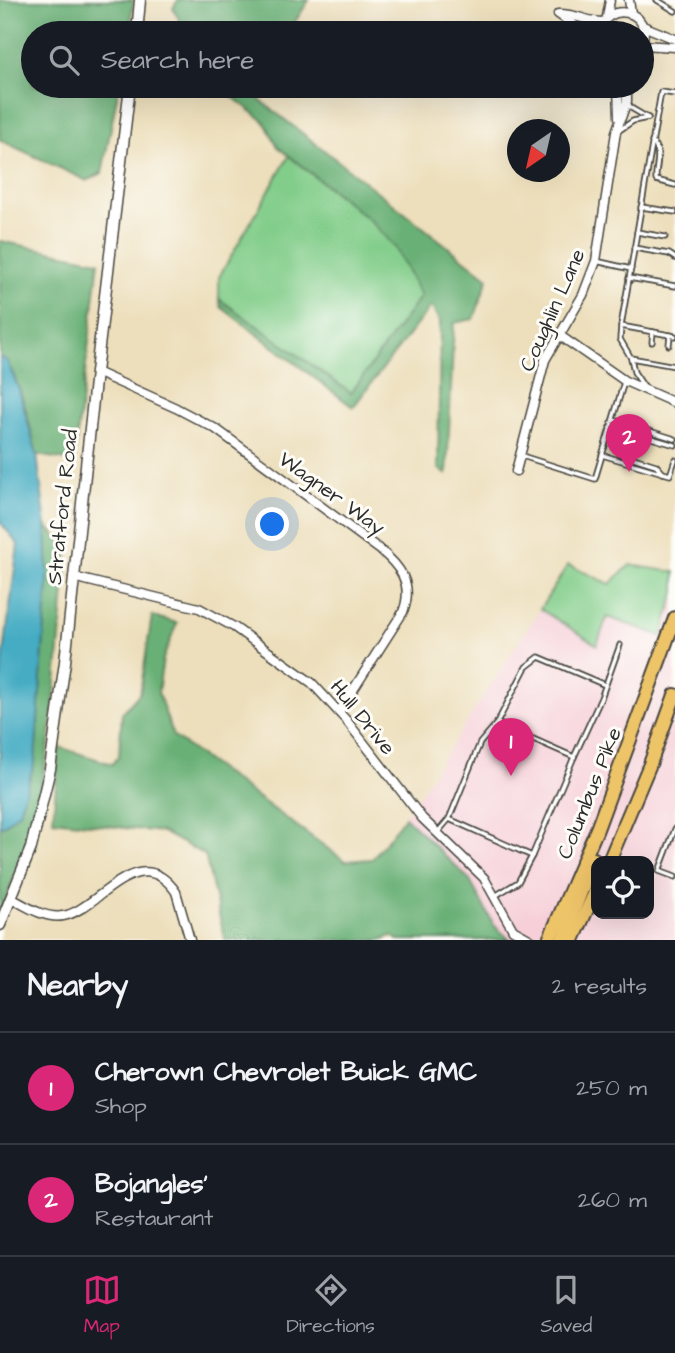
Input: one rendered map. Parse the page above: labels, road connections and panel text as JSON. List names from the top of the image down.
{
  "streets": {
    "highway": ["Columbus Pike"],
    "street": [
      "Coughlin Lane",
      "Wagner Way",
      "Stratford Road",
      "Hull Drive"
    ]
  },
  "crossings": [
    ["Wagner Way", "Stratford Road"],
    ["Wagner Way", "Hull Drive"],
    ["Stratford Road", "Hull Drive"]
  ],
  "north": "bottom left",
  "page": {
    "search": "Search here",
    "pins": ["2", "1"],
    "heading": ["Nearby", "2 results"],
    "list": [
      {
        "mark": "1",
        "name": "Cherown Chevrolet Buick GMC",
        "note": "Shop",
        "value": "250 m"
      },
      {
        "mark": "2",
        "name": "Bojangles'",
        "note": "Restaurant",
        "value": "260 m"
      }
    ],
    "nav": ["Map", "Directions", "Saved"]
  }
}
